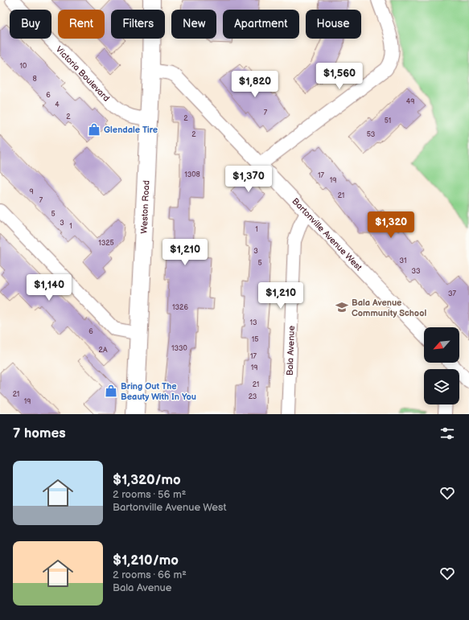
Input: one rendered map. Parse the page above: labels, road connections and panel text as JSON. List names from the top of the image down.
{
  "streets": {
    "main road": ["Weston Road"],
    "street": ["Victoria Boulevard", "Bartonville Avenue West", "Bala Avenue"]
  },
  "crossings": [
    ["Victoria Boulevard", "Weston Road"],
    ["Weston Road", "Bartonville Avenue West"],
    ["Bartonville Avenue West", "Bala Avenue"]
  ],
  "places": {
    "shop": ["Glendale Tire", "Bring Out The Beauty With In You"],
    "school or university": ["Bala Avenue Community School"]
  },
  "house_numbers": [
    "10",
    "8",
    "6",
    "49",
    "4",
    "7",
    "2",
    "2",
    "51",
    "2",
    "53",
    "1308",
    "17",
    "19",
    "9",
    "21",
    "7",
    "5",
    "3",
    "1",
    "1",
    "1325",
    "3",
    "31",
    "5",
    "33",
    "37",
    "1326",
    "13",
    "6",
    "15",
    "1330",
    "2A",
    "17",
    "19",
    "21",
    "21",
    "23",
    "19"
  ],
  "north": "bottom left",
  "page": {
    "chip": [
      "Buy",
      "Rent",
      "Filters",
      "New",
      "Apartment",
      "House"
    ],
    "price": [
      "$1,560",
      "$1,820",
      "$1,370",
      "$1,320",
      "$1,210",
      "$1,140",
      "$1,210"
    ],
    "heading": "7 homes",
    "list": [
      {
        "name": "$1,320/mo",
        "note": "2 rooms · 56 m² · Bartonville Avenue West"
      },
      {
        "name": "$1,210/mo",
        "note": "2 rooms · 66 m² · Bala Avenue"
      }
    ]
  }
}
